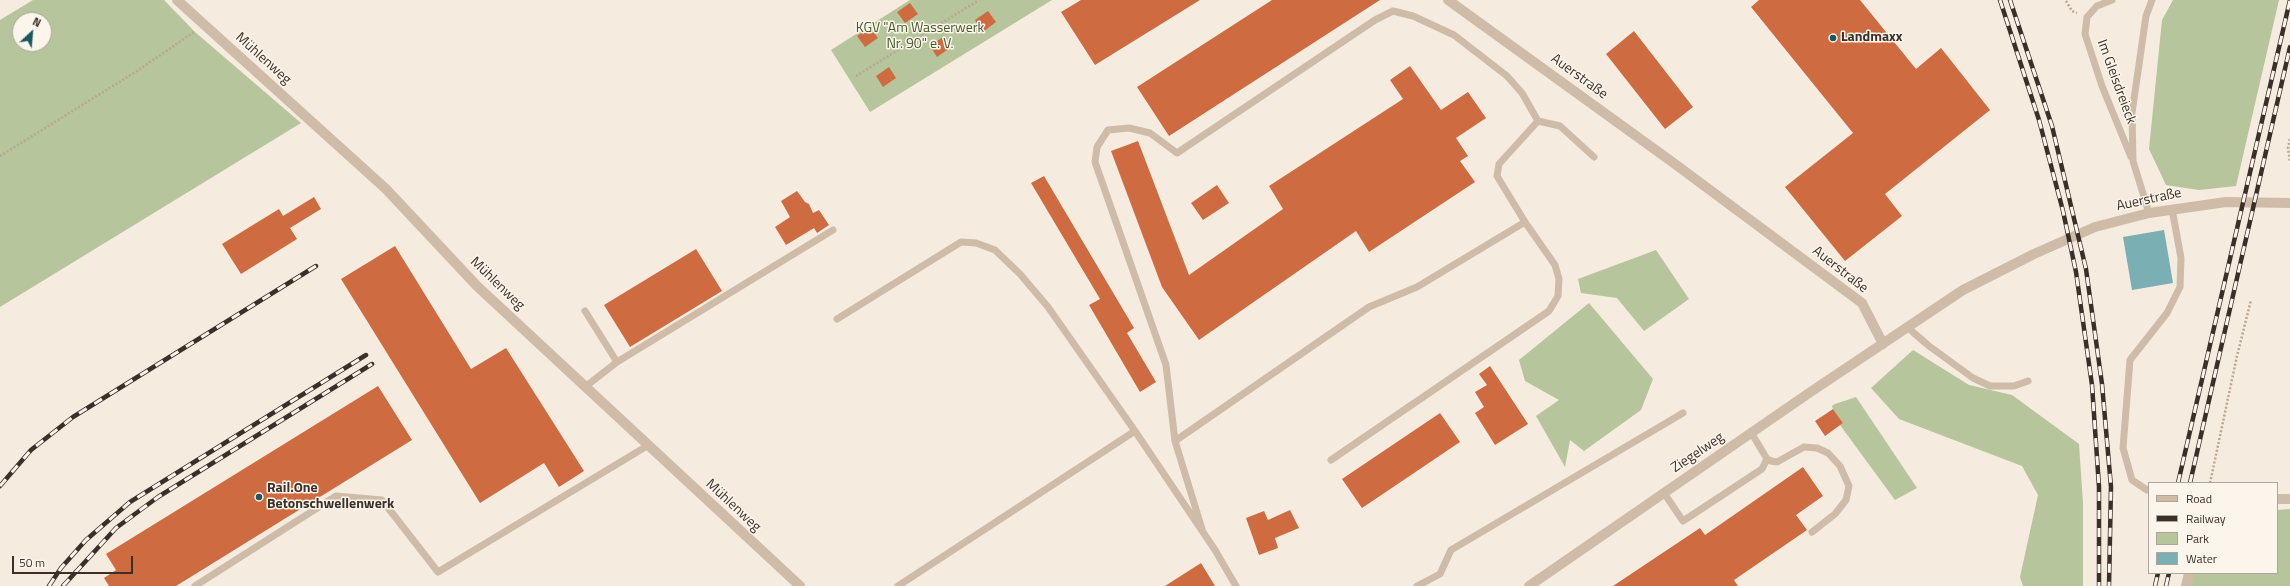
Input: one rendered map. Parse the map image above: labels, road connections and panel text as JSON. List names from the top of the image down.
{
  "streets": {
    "street": ["Mühlenweg", "Auerstraße", "Ziegelweg"],
    "lane": ["Im Gleisdreieck"]
  },
  "crossings": [
    ["Auerstraße", "Im Gleisdreieck"],
    ["Auerstraße", "Ziegelweg"]
  ],
  "parks": ["KGV \"Am Wasserwerk Nr. 90\" e. V."],
  "places": ["Landmaxx", "Rail.One Betonschwellenwerk"],
  "legend": [
    "Road",
    "Railway",
    "Park",
    "Water"
  ],
  "scale_bar": "50 m",
  "north": "top right"
}
